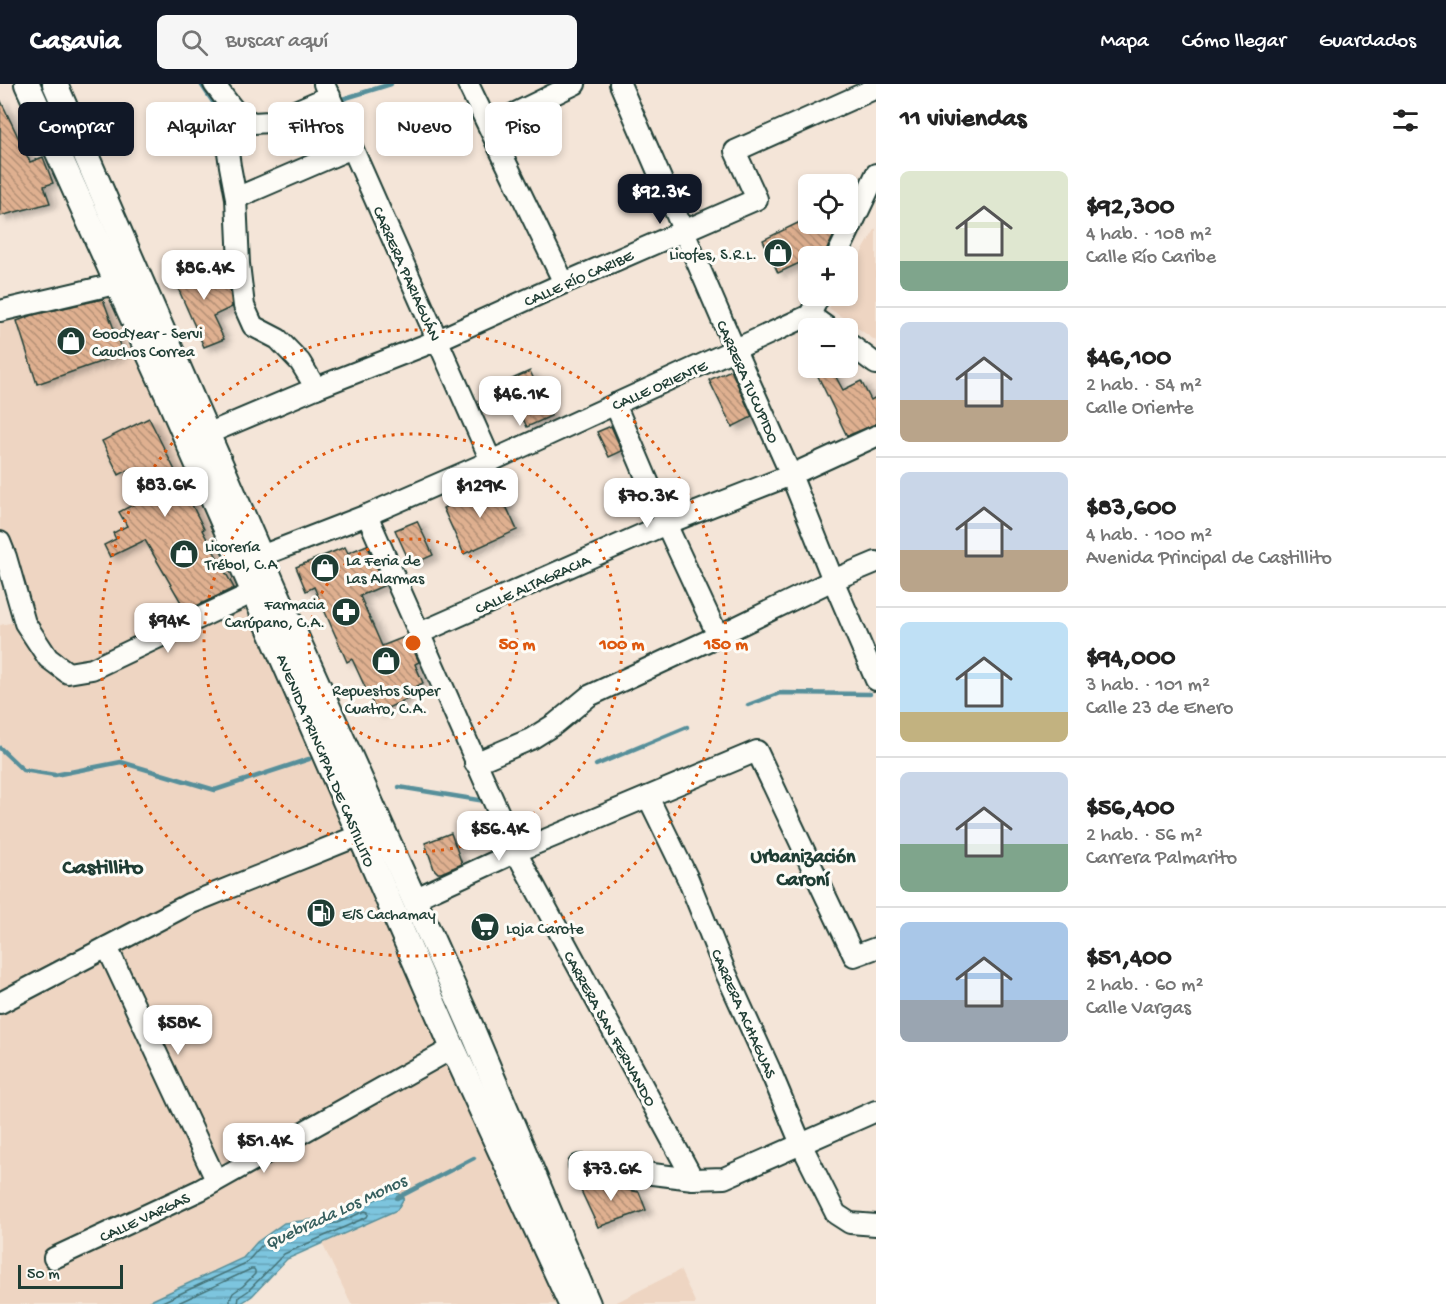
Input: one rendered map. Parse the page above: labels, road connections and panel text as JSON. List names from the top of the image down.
{
  "streets": {
    "main road": ["AVENIDA PRINCIPAL DE CASTILLITO"],
    "street": [
      "CARRERA PARIAGUÁN",
      "CALLE RÍO CARIBE",
      "CARRERA TUCUPIDO",
      "CALLE ORIENTE",
      "CALLE ALTAGRACIA",
      "CARRERA ACHAGUAS",
      "CARRERA SAN FERNANDO",
      "CALLE VARGAS"
    ]
  },
  "crossings": [
    ["CARRERA PARIAGUÁN", "CALLE RÍO CARIBE"],
    ["CARRERA PARIAGUÁN", "CALLE ORIENTE"],
    ["CALLE RÍO CARIBE", "CARRERA TUCUPIDO"],
    ["CALLE RÍO CARIBE", "AVENIDA PRINCIPAL DE CASTILLITO"],
    ["CARRERA TUCUPIDO", "CALLE ORIENTE"],
    ["CARRERA TUCUPIDO", "CALLE ALTAGRACIA"],
    ["CALLE ORIENTE", "AVENIDA PRINCIPAL DE CASTILLITO"],
    ["CALLE ORIENTE", "CARRERA SAN FERNANDO"],
    ["CALLE ALTAGRACIA", "CARRERA SAN FERNANDO"],
    ["AVENIDA PRINCIPAL DE CASTILLITO", "CALLE VARGAS"]
  ],
  "districts": ["Urbanización Caroní", "Castillito"],
  "water": ["Quebrada Los Monos"],
  "places": {
    "shop": [
      "Licofes, S.R.L.",
      "GoodYear - Servi Cauchos Correa",
      "Licorería Trébol, C.A",
      "La Feria de Las Alarmas",
      "Repuestos Super Cuatro, C.A."
    ],
    "pharmacy": ["Farmacia Carúpano, C.A."],
    "fuel station": ["E/S Cachamay"],
    "supermarket": ["Loja Carote"]
  },
  "scale_bar": "50 m",
  "page": {
    "header": "Casavia",
    "search": "Buscar aquí",
    "nav": ["Mapa", "Cómo llegar", "Guardados"],
    "heading": "11 viviendas",
    "chip": [
      "Comprar",
      "Alquilar",
      "Filtros",
      "Nuevo",
      "Piso"
    ],
    "list": [
      {
        "name": "$92,300",
        "note": "4 hab. · 108 m² · Calle Río Caribe"
      },
      {
        "name": "$46,100",
        "note": "2 hab. · 54 m² · Calle Oriente"
      },
      {
        "name": "$83,600",
        "note": "4 hab. · 100 m² · Avenida Principal de Castillito"
      },
      {
        "name": "$94,000",
        "note": "3 hab. · 101 m² · Calle 23 de Enero"
      },
      {
        "name": "$56,400",
        "note": "2 hab. · 56 m² · Carrera Palmarito"
      },
      {
        "name": "$51,400",
        "note": "2 hab. · 60 m² · Calle Vargas"
      }
    ],
    "map_buttons": ["+", "−"],
    "price": [
      "$92.3K",
      "$86.4K",
      "$46.1K",
      "$83.6K",
      "$129K",
      "$70.3K",
      "$94K",
      "$56.4K",
      "$58K",
      "$51.4K",
      "$73.6K"
    ],
    "scale": "50 m"
  },
  "rings": ["50 m", "100 m", "150 m"]
}
